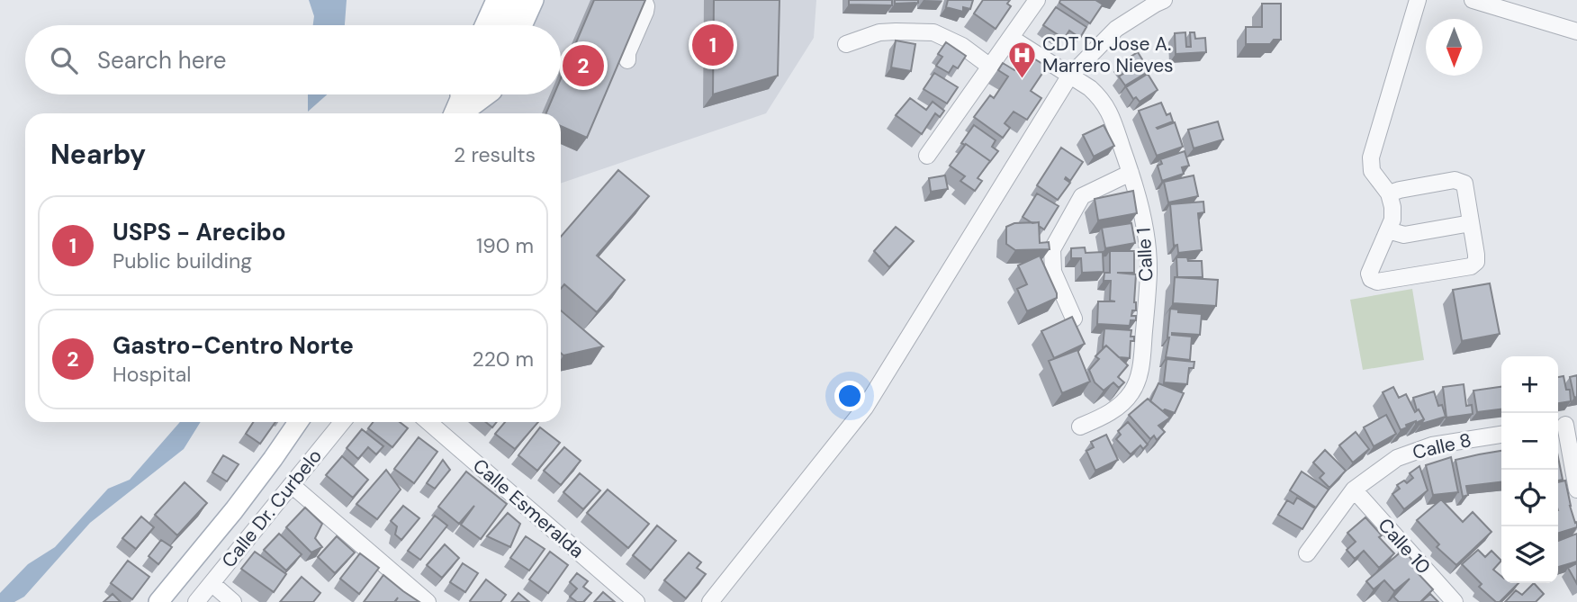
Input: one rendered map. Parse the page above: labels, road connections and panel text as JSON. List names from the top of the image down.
{
  "streets": {
    "street": [
      "Calle 1",
      "Calle 8",
      "Calle Dr. Curbelo",
      "Calle Esmeralda",
      "Calle 10"
    ]
  },
  "crossings": [
    ["Calle 8", "Calle 10"]
  ],
  "places": {
    "hospital": ["CDT Dr Jose A. Marrero Nieves"]
  },
  "north": "bottom",
  "page": {
    "pins": ["1", "2"],
    "search": "Search here",
    "heading": ["Nearby", "2 results"],
    "list": [
      {
        "mark": "1",
        "name": "USPS - Arecibo",
        "note": "Public building",
        "value": "190 m"
      },
      {
        "mark": "2",
        "name": "Gastro-Centro Norte",
        "note": "Hospital",
        "value": "220 m"
      }
    ],
    "map_buttons": ["+", "−"]
  }
}
